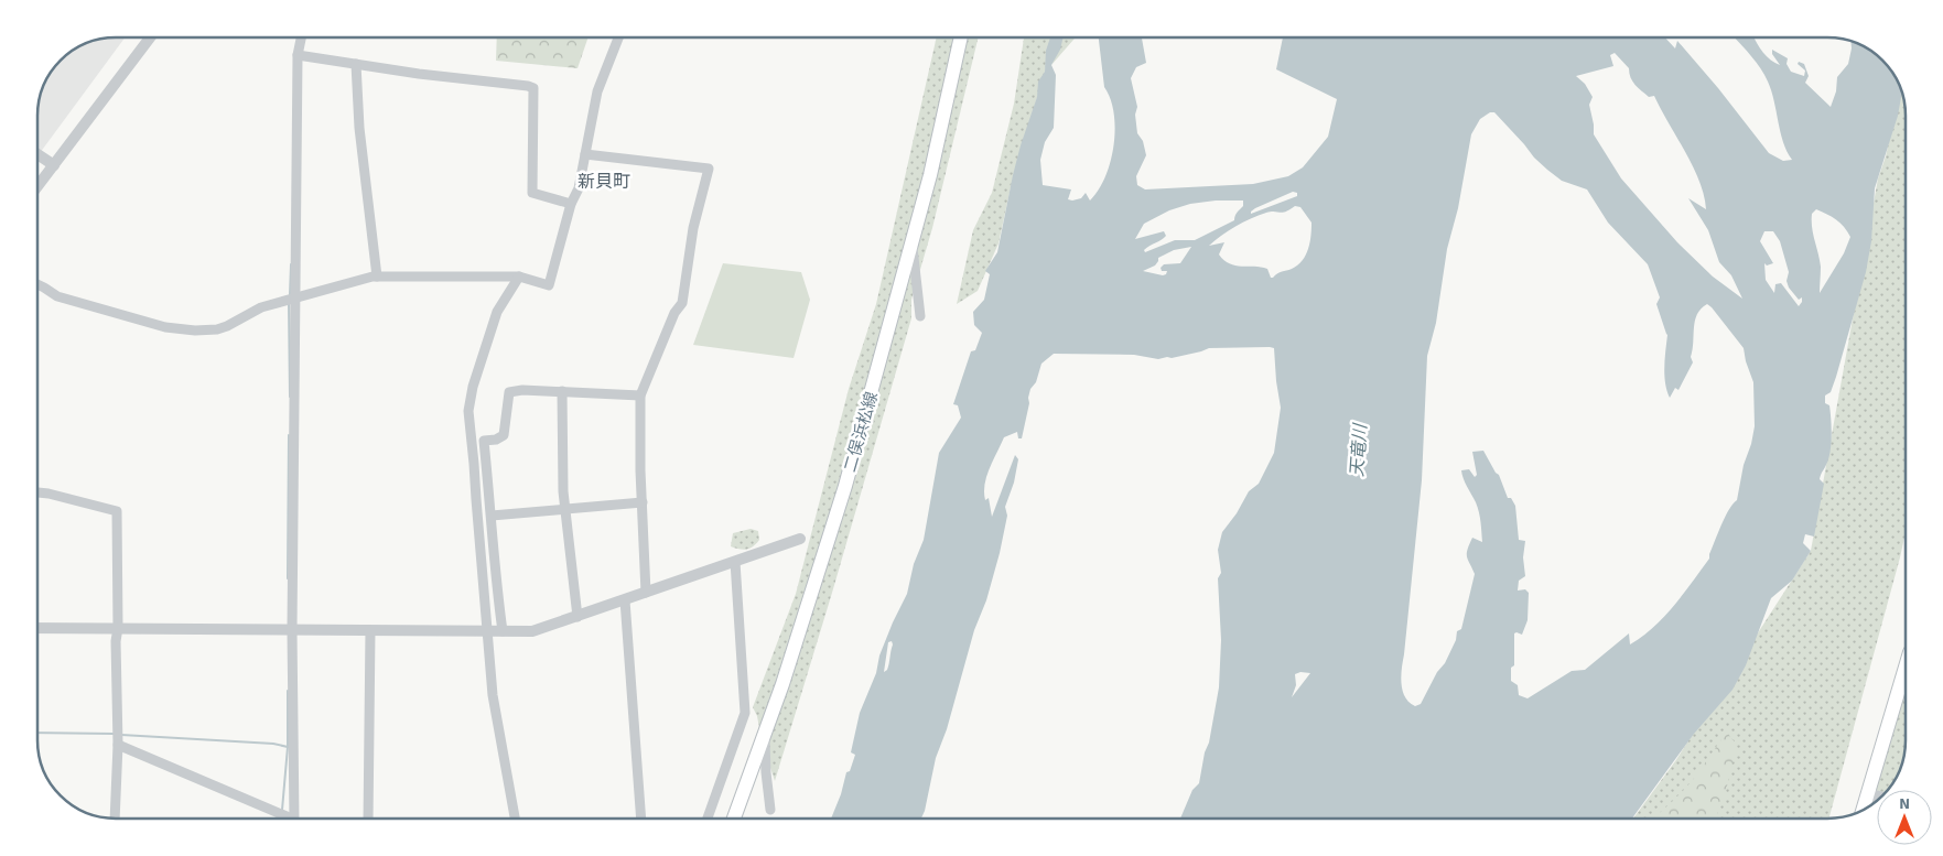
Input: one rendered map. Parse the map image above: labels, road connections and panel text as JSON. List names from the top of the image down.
{
  "streets": {
    "main road": ["二俣浜松線"]
  },
  "districts": ["新貝町"],
  "water": ["天竜川"],
  "north": "top"
}
